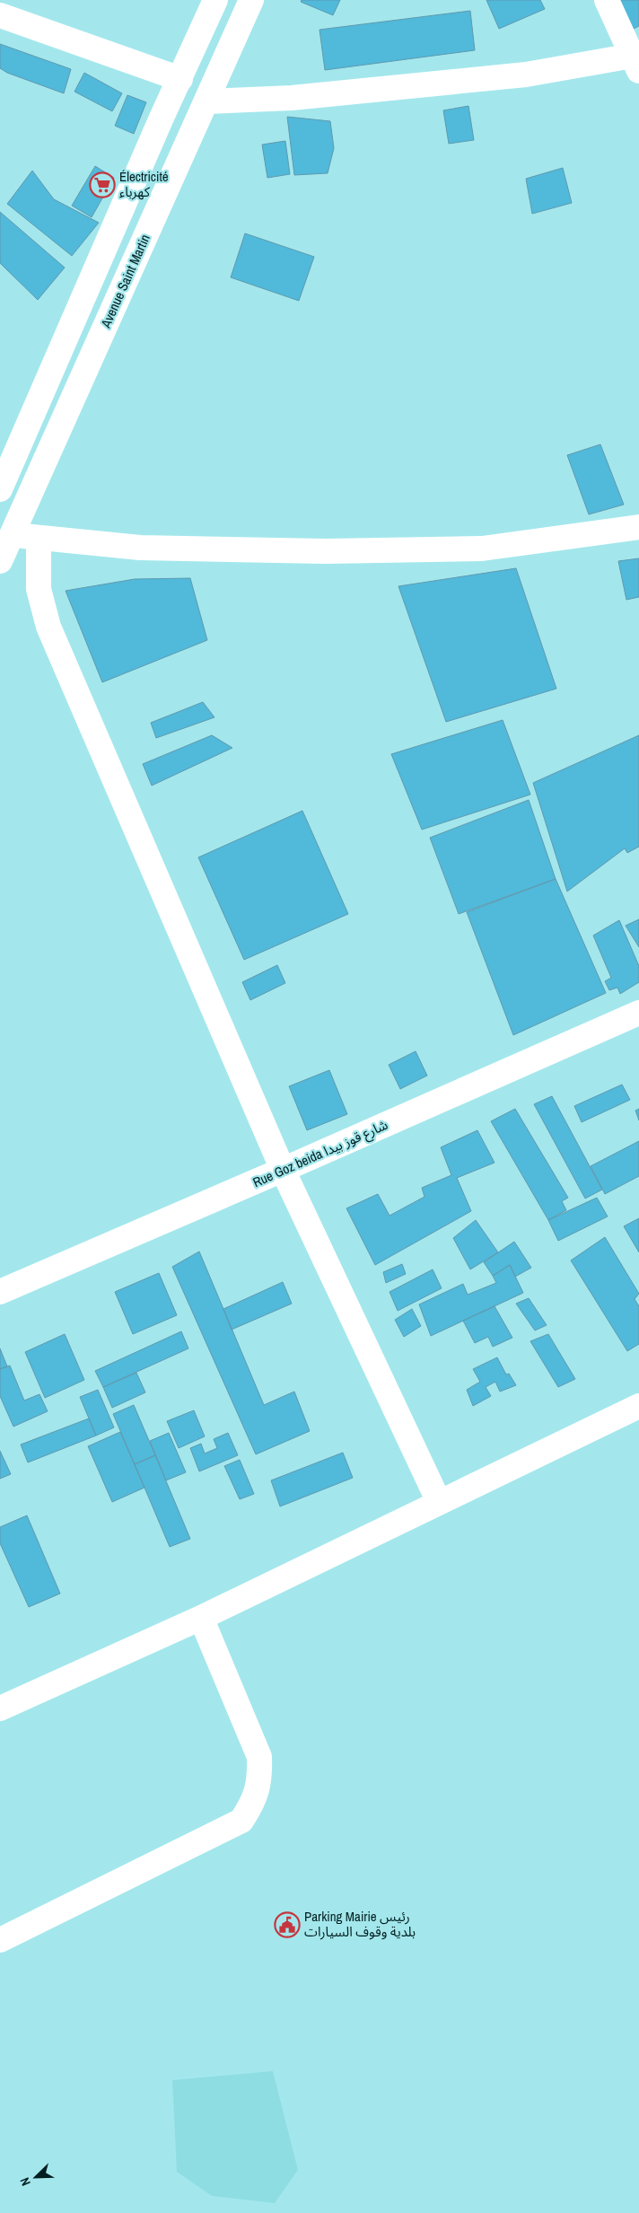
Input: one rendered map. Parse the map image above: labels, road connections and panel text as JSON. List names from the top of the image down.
{
  "streets": {
    "street": ["Avenue Saint Martin", "Rue Goz beida شارع قوز بيدا"]
  },
  "places": {
    "supermarket": ["Électricité كهرباء"],
    "public building": ["Parking Mairie رئيس بلدية وقوف السيارات"]
  },
  "north": "bottom left"
}
